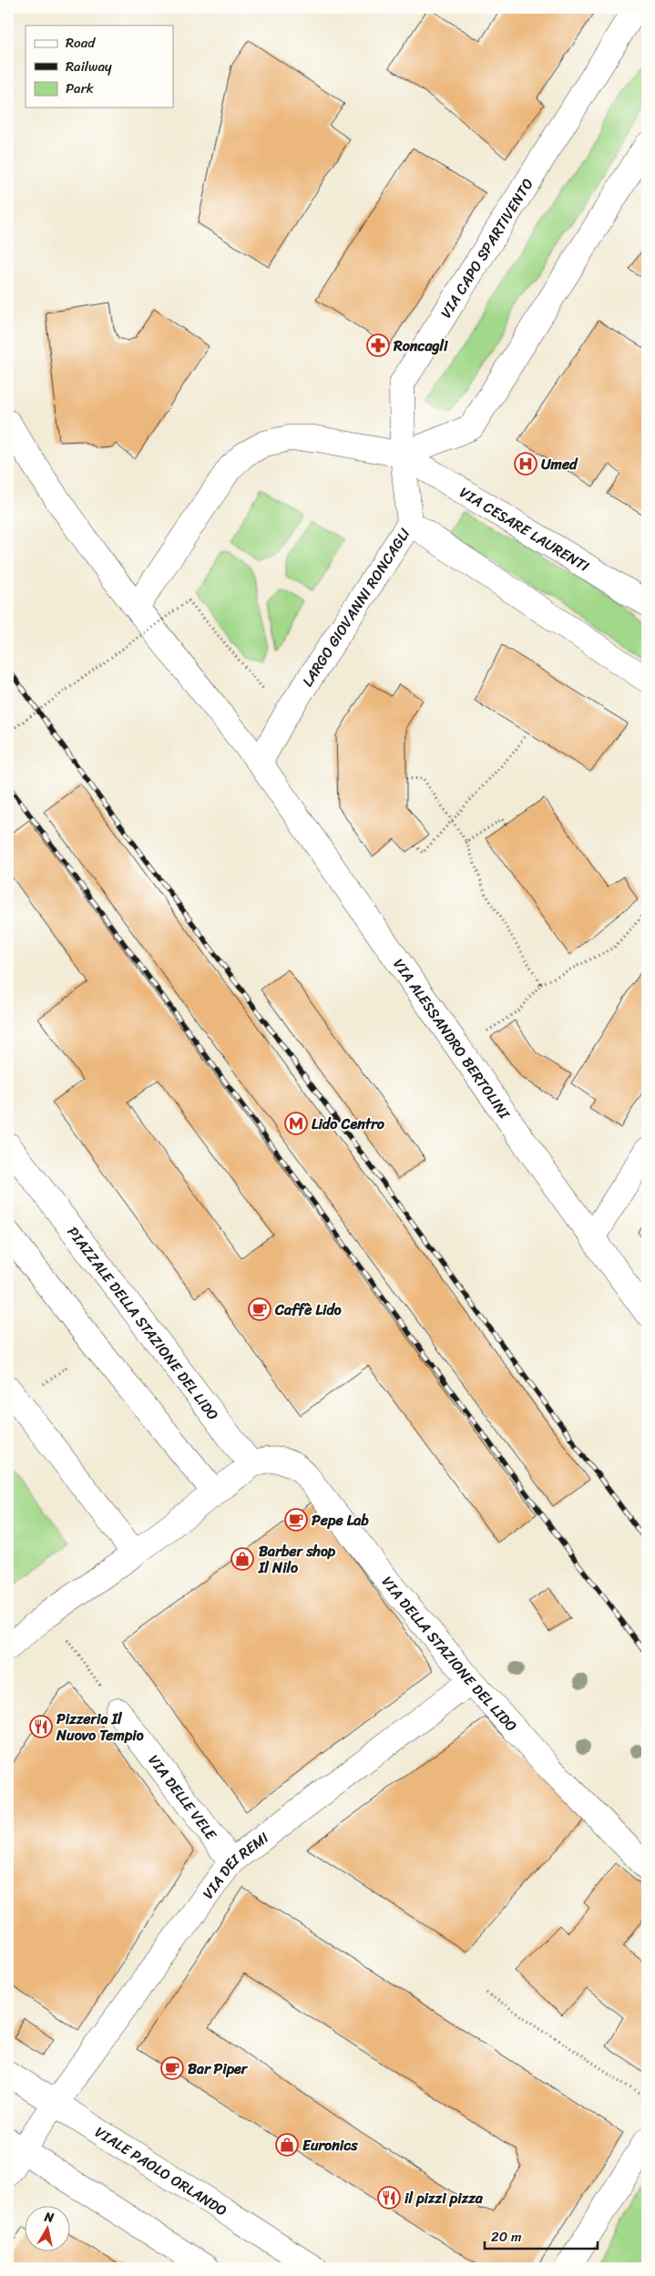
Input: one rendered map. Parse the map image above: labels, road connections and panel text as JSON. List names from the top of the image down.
{
  "streets": {
    "street": [
      "VIA CAPO SPARTIVENTO",
      "VIA CESARE LAURENTI",
      "LARGO GIOVANNI RONCAGLI",
      "VIA ALESSANDRO BERTOLINI",
      "PIAZZALE DELLA STAZIONE DEL LIDO",
      "VIA DELLA STAZIONE DEL LIDO",
      "VIA DELLE VELE",
      "VIA DEI REMI",
      "VIALE PAOLO ORLANDO"
    ]
  },
  "crossings": [
    ["VIA CAPO SPARTIVENTO", "VIA CESARE LAURENTI"],
    ["VIA CAPO SPARTIVENTO", "LARGO GIOVANNI RONCAGLI"],
    ["VIA CESARE LAURENTI", "LARGO GIOVANNI RONCAGLI"],
    ["LARGO GIOVANNI RONCAGLI", "VIA ALESSANDRO BERTOLINI"],
    ["PIAZZALE DELLA STAZIONE DEL LIDO", "VIA DELLA STAZIONE DEL LIDO"],
    ["VIA DELLA STAZIONE DEL LIDO", "VIA DEI REMI"],
    ["VIA DELLE VELE", "VIA DEI REMI"],
    ["VIA DEI REMI", "VIALE PAOLO ORLANDO"]
  ],
  "places": {
    "pharmacy": ["Roncagli"],
    "hospital": ["Umed"],
    "metro station": ["Lido Centro"],
    "cafe": ["Caffè Lido", "Pepe Lab", "Bar Piper"],
    "shop": ["Barber shop Il Nilo", "Euronics"],
    "restaurant": ["Pizzeria Il Nuovo Tempio", "il pizzi pizza"]
  },
  "legend": ["Road", "Railway", "Park"],
  "scale_bar": "20 m",
  "north": "top"
}
